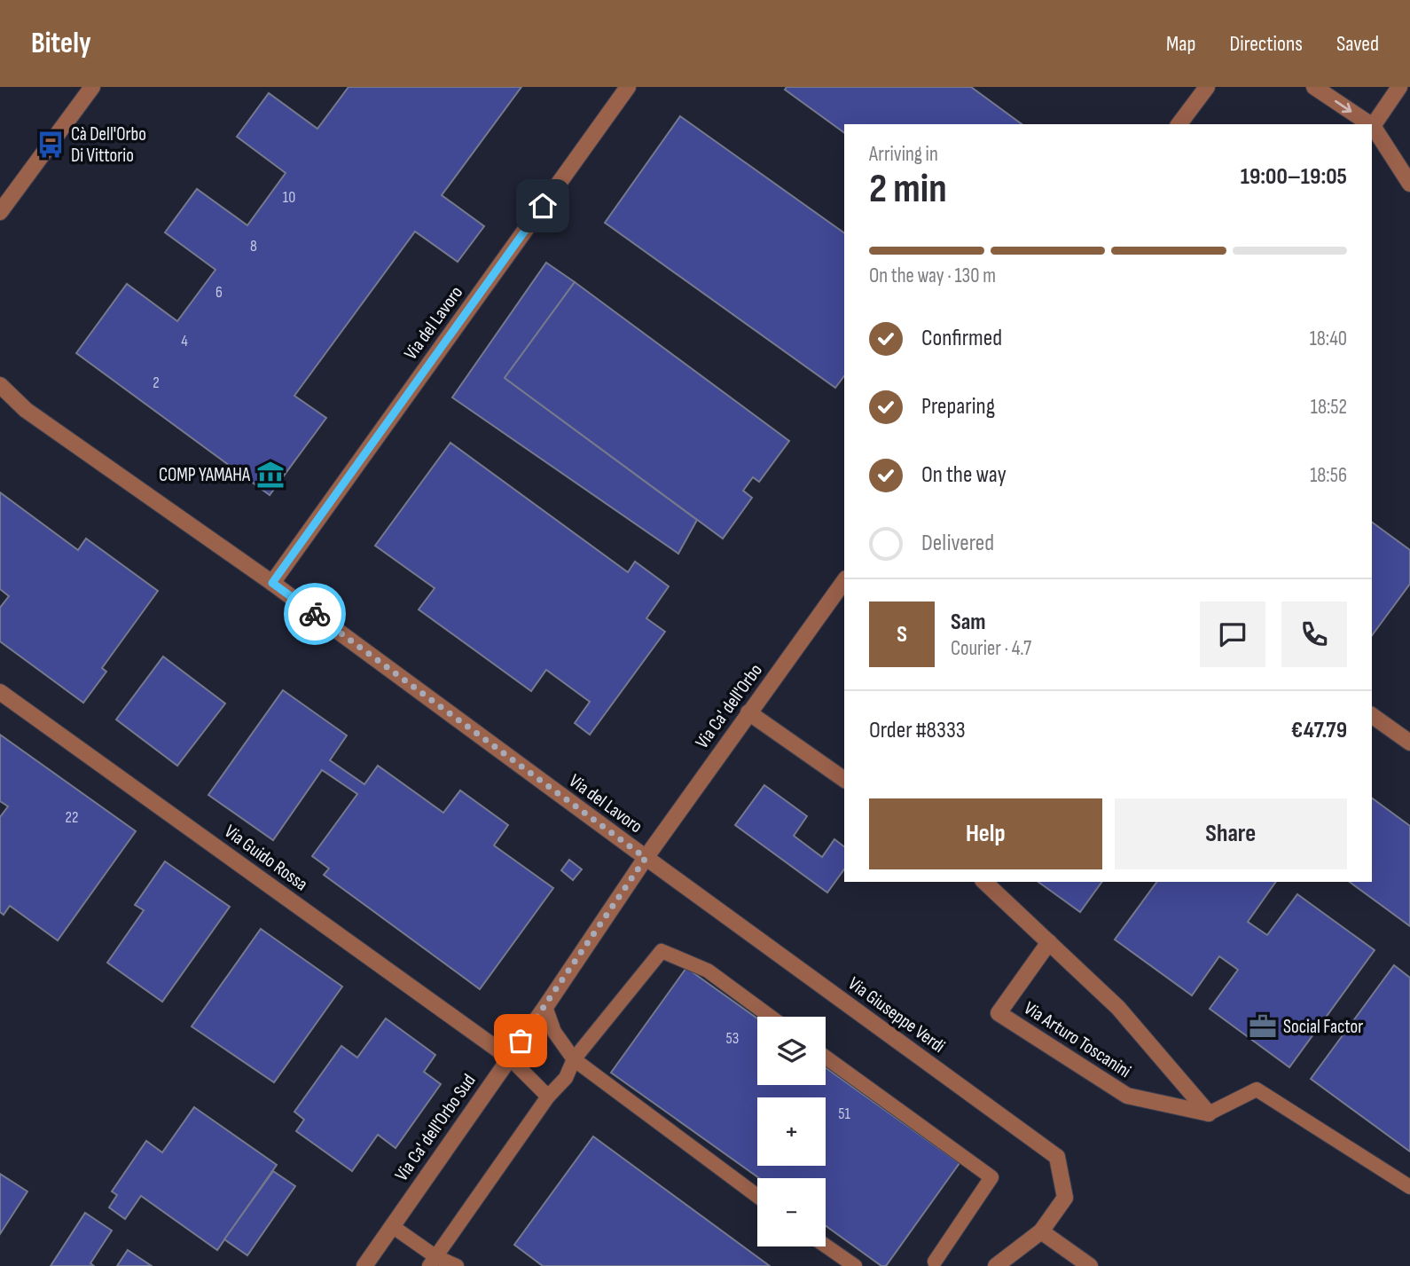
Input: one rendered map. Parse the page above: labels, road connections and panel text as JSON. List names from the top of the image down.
{
  "streets": {
    "street": [
      "Via del Lavoro",
      "Via Ca' dell'Orbo",
      "Via Guido Rossa",
      "Via Giuseppe Verdi",
      "Via Arturo Toscanini",
      "Via Ca' dell'Orbo Sud"
    ]
  },
  "crossings": [
    ["Via del Lavoro", "Via Ca' dell'Orbo"],
    ["Via del Lavoro", "Via Giuseppe Verdi"],
    ["Via del Lavoro", "Via Ca' dell'Orbo Sud"],
    ["Via Ca' dell'Orbo", "Via Giuseppe Verdi"],
    ["Via Ca' dell'Orbo", "Via Ca' dell'Orbo Sud"],
    ["Via Guido Rossa", "Via Ca' dell'Orbo Sud"],
    ["Via Giuseppe Verdi", "Via Ca' dell'Orbo Sud"]
  ],
  "places": {
    "bus stop": ["Cà Dell'Orbo Di Vittorio"],
    "museum": ["COMP YAMAHA"],
    "office": ["Social Factor"]
  },
  "house_numbers": [
    "10",
    "8",
    "6",
    "4",
    "2",
    "22",
    "53",
    "51"
  ],
  "page": {
    "header": "Bitely",
    "nav": ["Map", "Directions", "Saved"],
    "heading": ["2 min", "Arriving in", "19:00–19:05"],
    "panel": [
      "Sam",
      "Courier · 4.7",
      "Order #8333",
      "€47.79"
    ],
    "bar": "On the way · 130 m",
    "list": [
      ["Confirmed", "18:40"],
      ["Preparing", "18:52"],
      ["On the way", "18:56"],
      "Delivered"
    ],
    "round": "S",
    "buttons": ["Help", "Share"],
    "map_buttons": ["+", "−"]
  }
}
